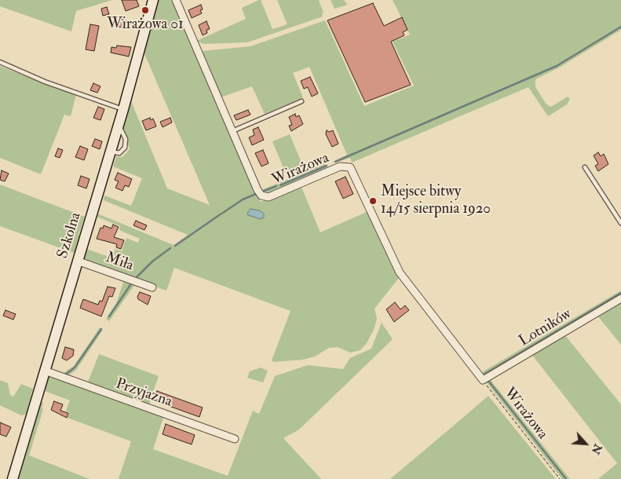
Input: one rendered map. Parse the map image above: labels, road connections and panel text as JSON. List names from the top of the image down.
{
  "streets": {
    "street": [
      "Wirażowa",
      "Szkolna",
      "Miła",
      "Lotników",
      "Przyjazna"
    ]
  },
  "crossings": [
    ["Wirażowa", "Lotników"],
    ["Szkolna", "Miła"],
    ["Szkolna", "Przyjazna"]
  ],
  "places": ["Wirażowa 01", "Miejsce bitwy 14/15 sierpnia 1920"],
  "north": "bottom right"
}
